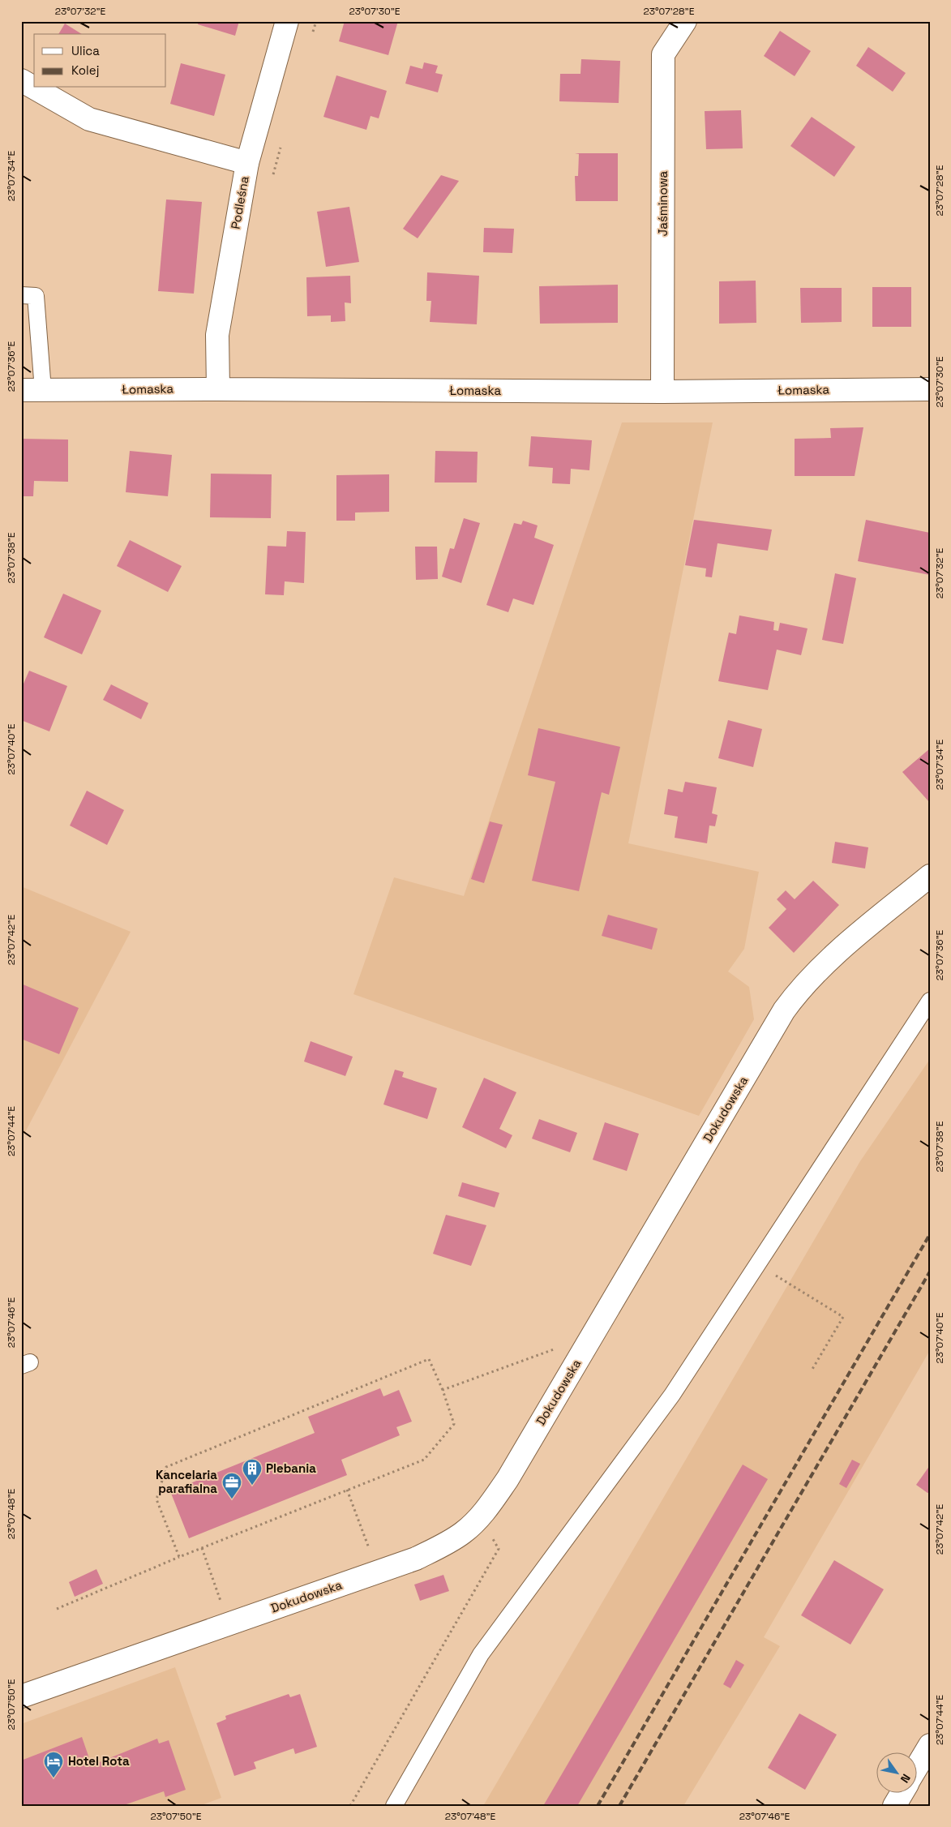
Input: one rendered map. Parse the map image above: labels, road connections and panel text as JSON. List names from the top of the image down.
{
  "streets": {
    "street": [
      "Podleśna",
      "Jaśminowa",
      "Łomaska",
      "Dokudowska"
    ]
  },
  "crossings": [
    ["Podleśna", "Łomaska"],
    ["Jaśminowa", "Łomaska"]
  ],
  "places": {
    "building": ["Plebania"],
    "office": ["Kancelaria parafialna"],
    "hotel": ["Hotel Rota"]
  },
  "legend": ["Ulica", "Kolej"],
  "north": "bottom right",
  "coordinates": [
    "23°07'32\"E",
    "23°07'30\"E",
    "23°07'28\"E",
    "23°07'34\"E",
    "23°07'36\"E",
    "23°07'38\"E",
    "23°07'40\"E",
    "23°07'42\"E",
    "23°07'44\"E",
    "23°07'46\"E",
    "23°07'48\"E",
    "23°07'50\"E"
  ]
}
